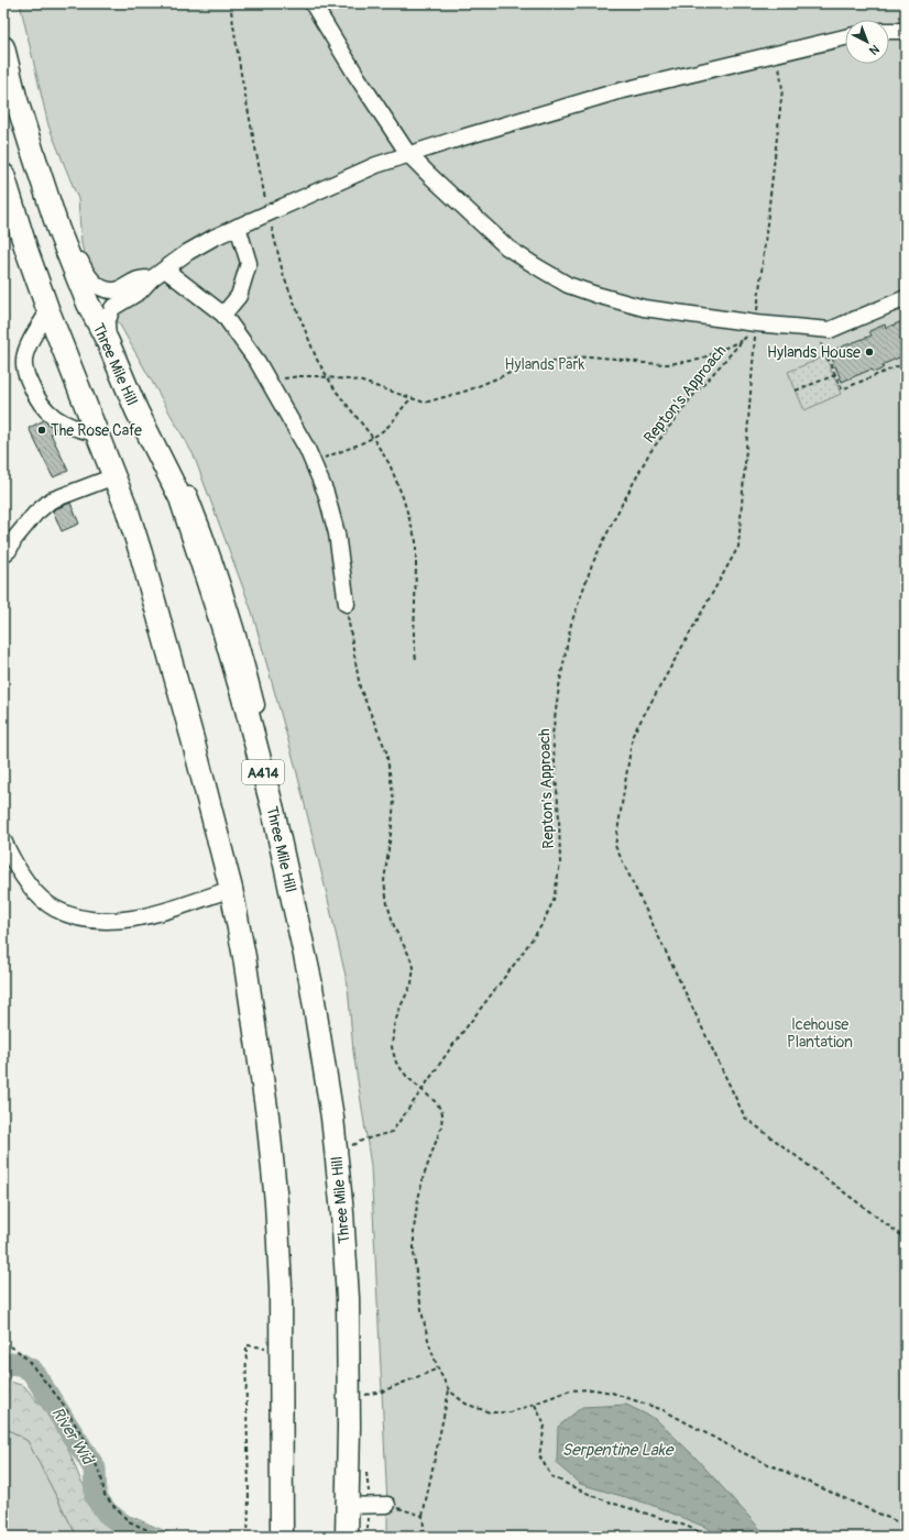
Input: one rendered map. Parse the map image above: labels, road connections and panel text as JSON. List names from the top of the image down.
{
  "streets": {
    "highway": ["Three Mile Hill", "A414"],
    "path": ["Repton's Approach"]
  },
  "water": ["River Wid", "Serpentine Lake"],
  "parks": ["Hylands Park", "Icehouse Plantation"],
  "places": ["Hylands House", "The Rose Cafe"],
  "north": "bottom right"
}
